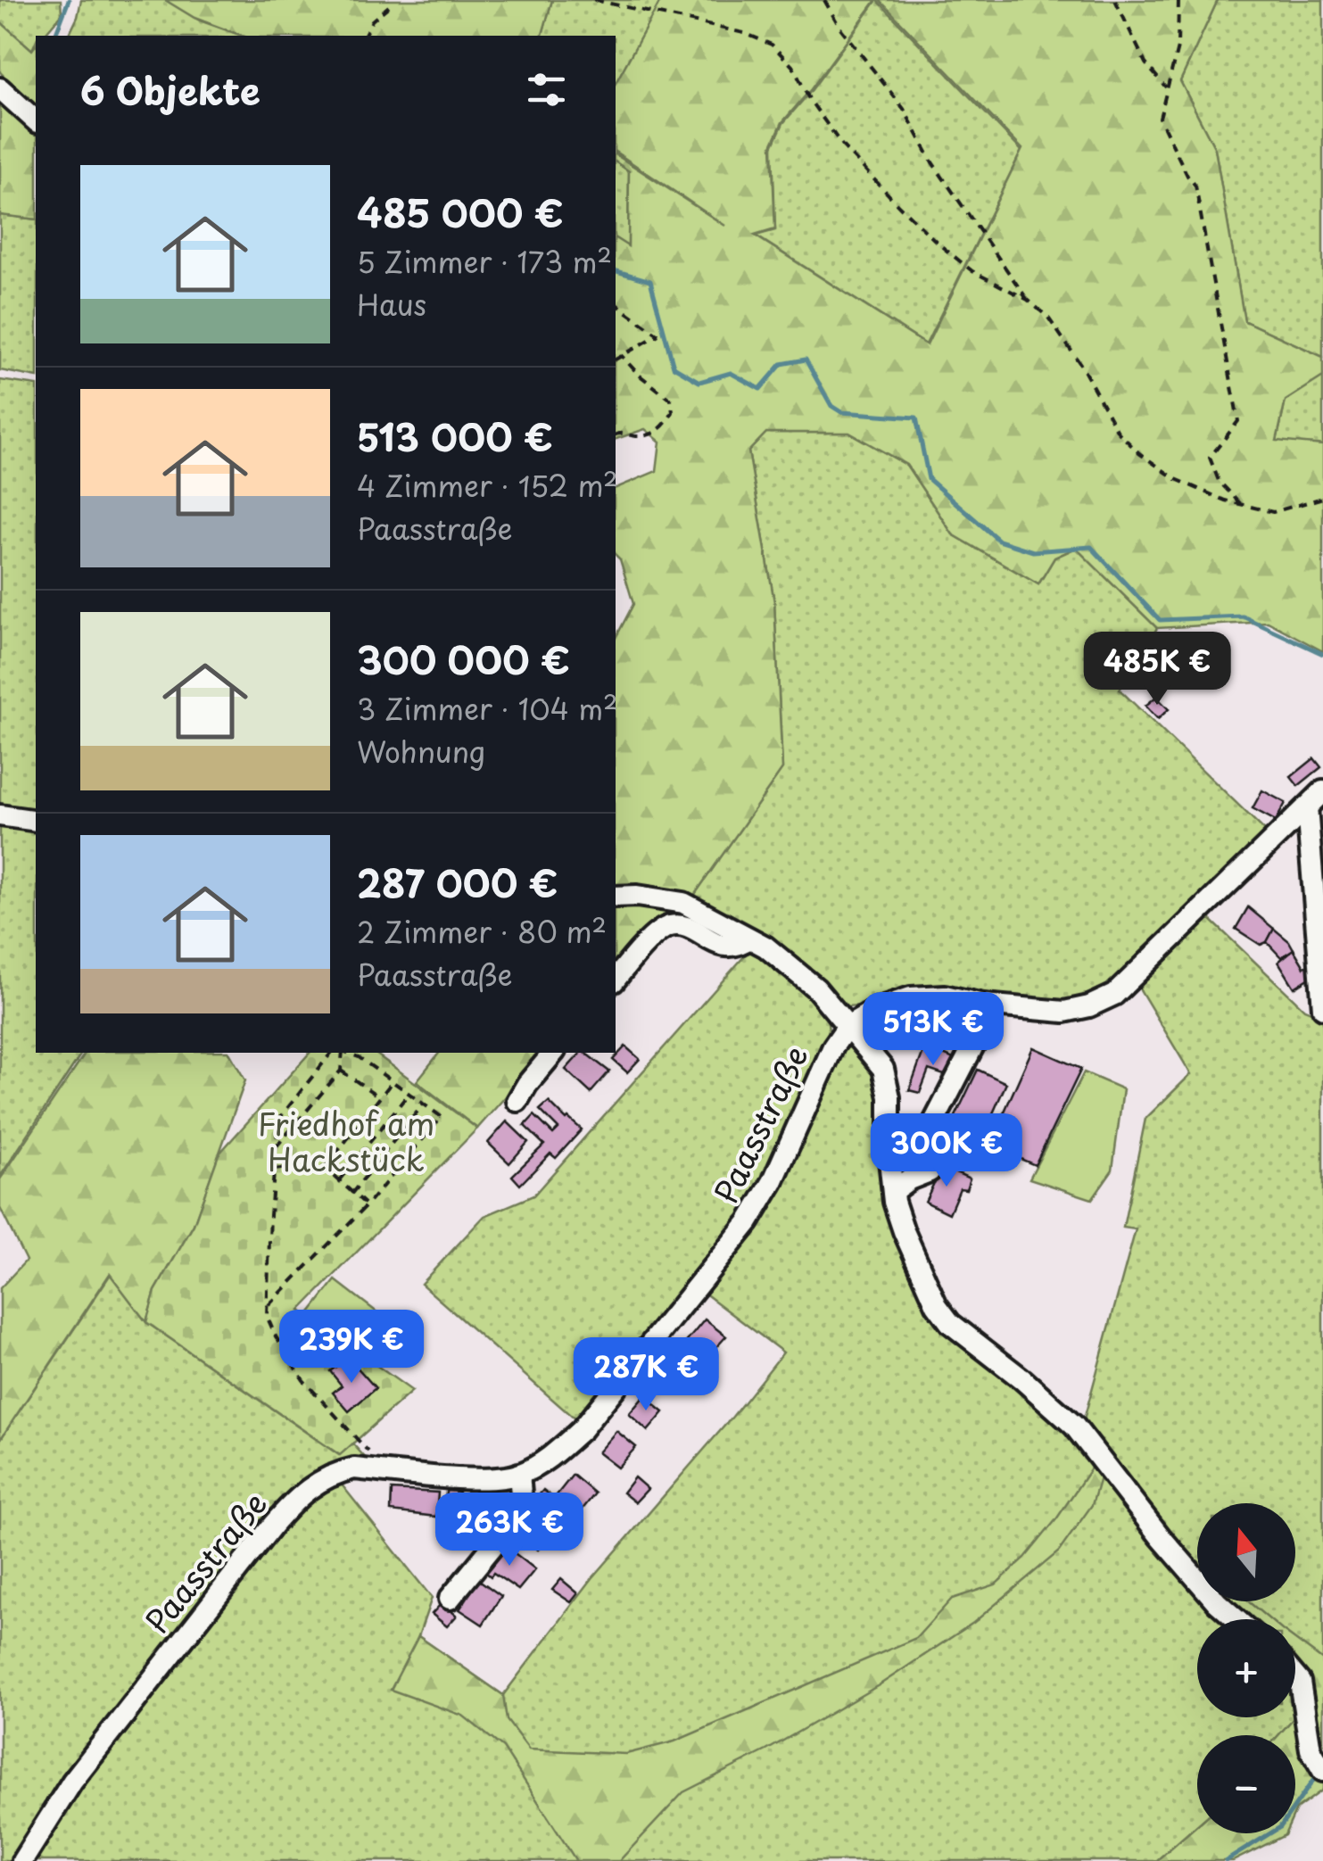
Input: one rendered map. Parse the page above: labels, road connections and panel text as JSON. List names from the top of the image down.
{
  "streets": {
    "street": ["Paasstraße"]
  },
  "parks": ["Friedhof am Hackstück"],
  "north": "top",
  "page": {
    "heading": "6 Objekte",
    "list": [
      {
        "name": "485 000 €",
        "note": "5 Zimmer · 173 m² · Haus"
      },
      {
        "name": "513 000 €",
        "note": "4 Zimmer · 152 m² · Paasstraße"
      },
      {
        "name": "300 000 €",
        "note": "3 Zimmer · 104 m² · Wohnung"
      },
      {
        "name": "287 000 €",
        "note": "2 Zimmer · 80 m² · Paasstraße"
      }
    ],
    "price": [
      "485K €",
      "513K €",
      "300K €",
      "239K €",
      "287K €",
      "263K €"
    ],
    "map_buttons": ["+", "−"]
  }
}
